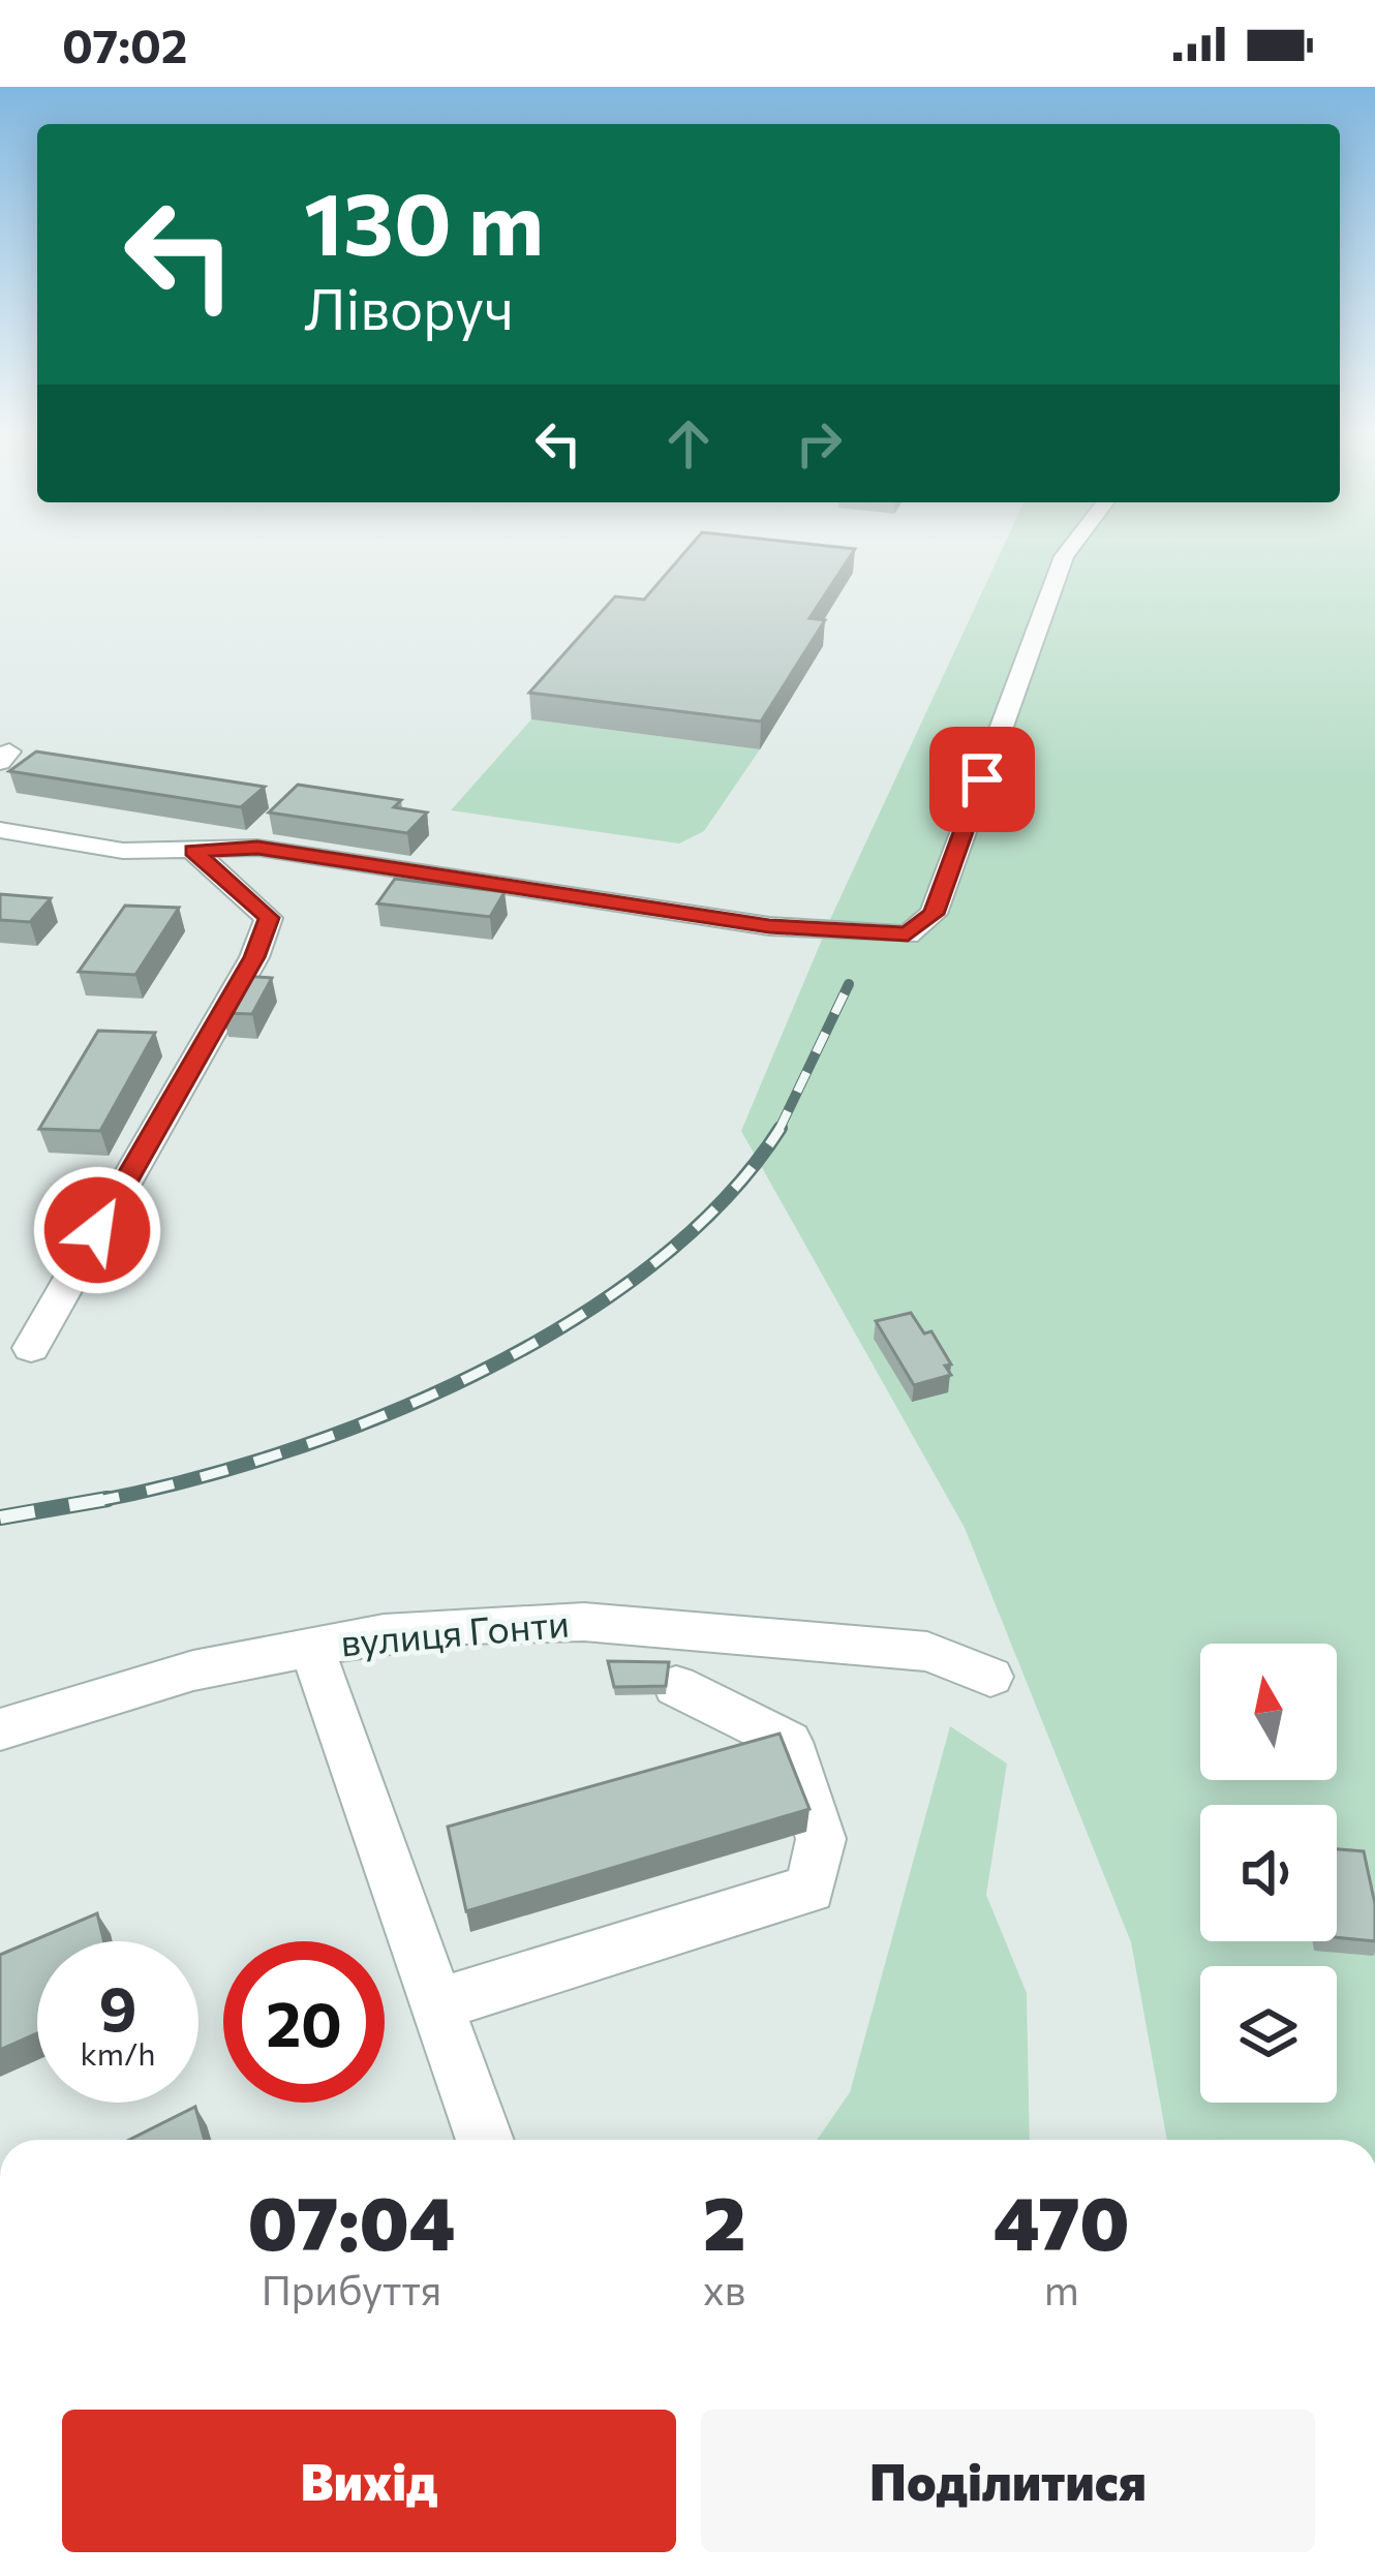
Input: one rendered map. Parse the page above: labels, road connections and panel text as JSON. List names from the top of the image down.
{
  "streets": {
    "street": ["вулиця Гонти"]
  },
  "north": "top",
  "page": {
    "status": "07:02",
    "turn": ["130 m", "Ліворуч"],
    "speed": "9 km/h",
    "limit": "20",
    "eta": [
      "07:04",
      "Прибуття",
      "2",
      "хв",
      "470",
      "m"
    ],
    "buttons": ["Вихід", "Поділитися"]
  }
}
